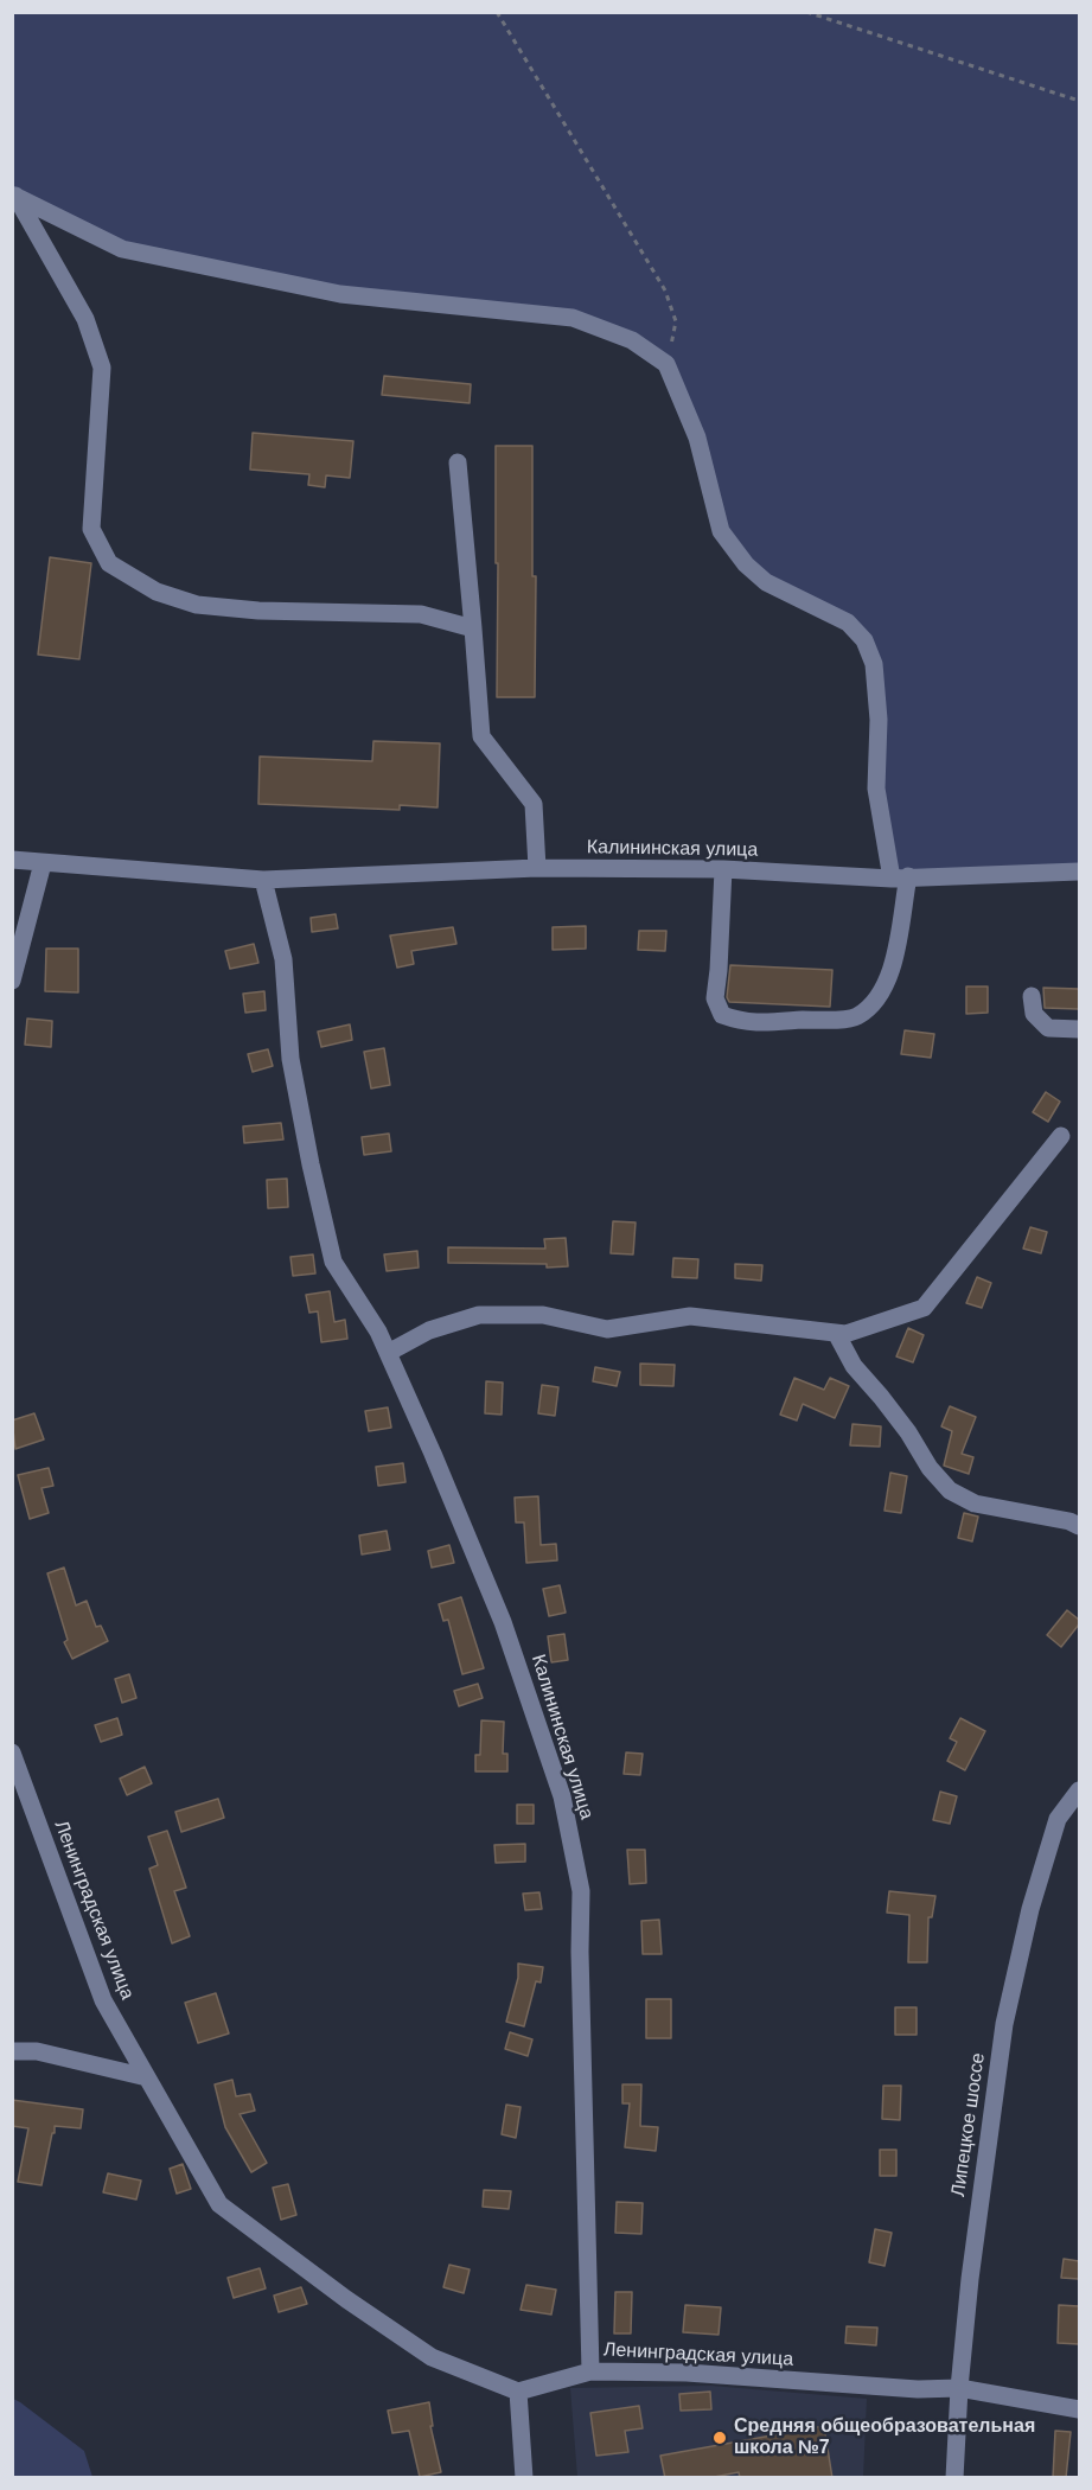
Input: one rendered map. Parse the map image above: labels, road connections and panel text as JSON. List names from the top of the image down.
{
  "streets": {
    "street": ["Калининская улица", "Ленинградская улица", "Липецкое шоссе"]
  },
  "crossings": [
    ["Калининская улица", "Ленинградская улица"],
    ["Ленинградская улица", "Липецкое шоссе"]
  ],
  "places": ["Средняя общеобразовательная школа №7"]
}
